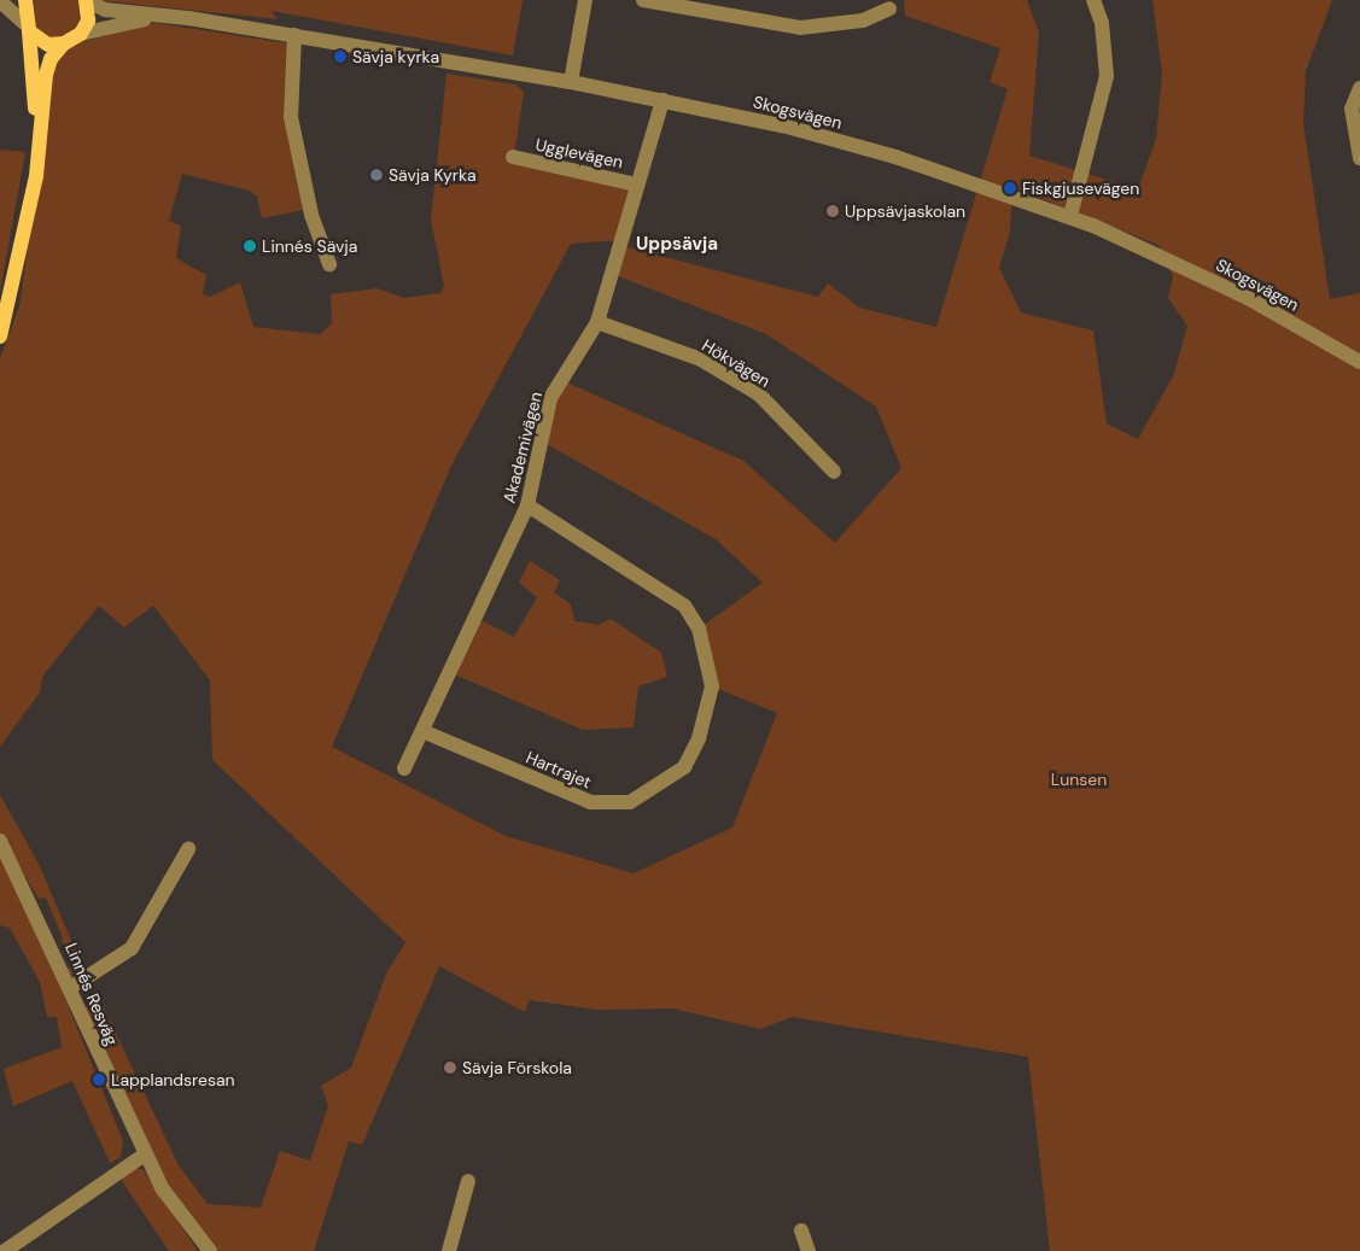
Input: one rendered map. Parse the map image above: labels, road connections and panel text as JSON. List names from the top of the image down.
{
  "streets": {
    "street": [
      "Skogsvägen",
      "Ugglevägen",
      "Hökvägen",
      "Akademivägen",
      "Hartrajet",
      "Linnés Resväg"
    ]
  },
  "crossings": [
    ["Skogsvägen", "Akademivägen"],
    ["Ugglevägen", "Akademivägen"],
    ["Hökvägen", "Akademivägen"],
    ["Akademivägen", "Hartrajet"]
  ],
  "districts": ["Uppsävja"],
  "parks": ["Lunsen"],
  "places": [
    "Sävja kyrka",
    "Sävja Kyrka",
    "Fiskgjusevägen",
    "Uppsävjaskolan",
    "Linnés Sävja",
    "Sävja Förskola",
    "Lapplandsresan"
  ]
}
